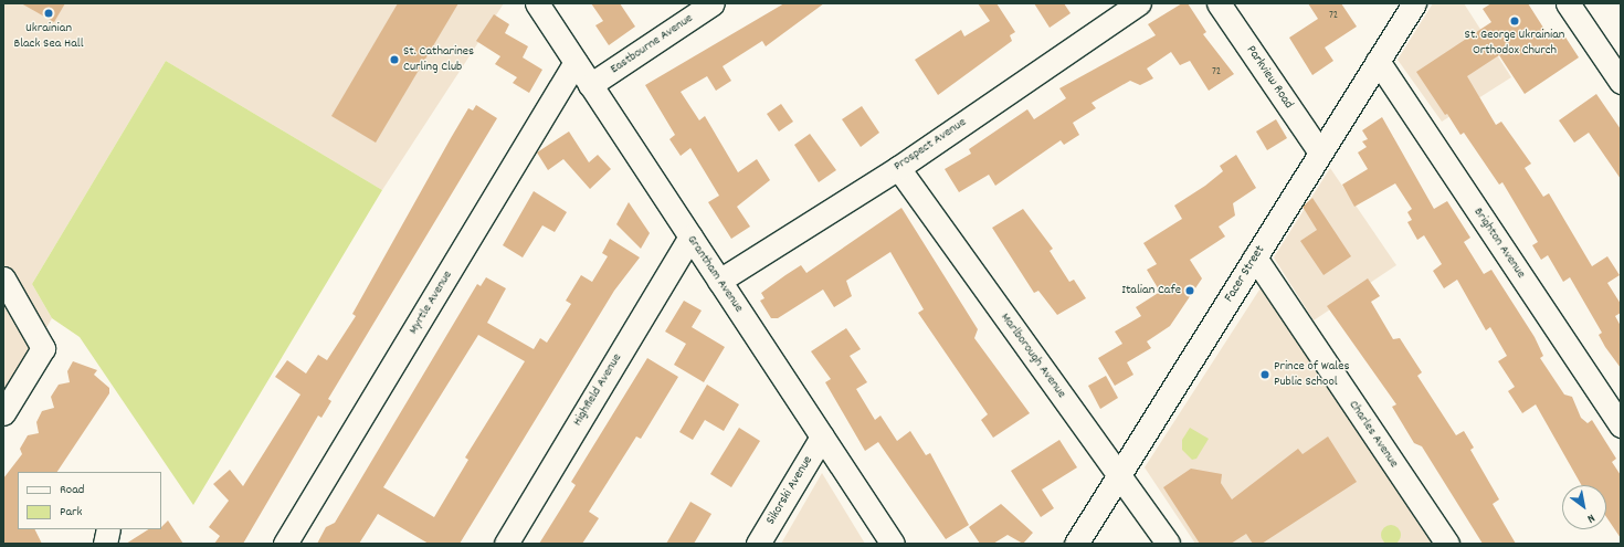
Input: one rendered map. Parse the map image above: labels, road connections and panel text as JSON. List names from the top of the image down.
{
  "streets": {
    "street": [
      "Eastbourne Avenue",
      "Parkview Road",
      "Prospect Avenue",
      "Brighton Avenue",
      "Grantham Avenue",
      "Facer Street",
      "Myrtle Avenue",
      "Marlborough Avenue",
      "Highfield Avenue",
      "Charles Avenue",
      "Sikorski Avenue"
    ]
  },
  "crossings": [
    ["Eastbourne Avenue", "Grantham Avenue"],
    ["Parkview Road", "Facer Street"],
    ["Prospect Avenue", "Grantham Avenue"],
    ["Prospect Avenue", "Marlborough Avenue"],
    ["Brighton Avenue", "Facer Street"],
    ["Grantham Avenue", "Myrtle Avenue"],
    ["Grantham Avenue", "Highfield Avenue"],
    ["Grantham Avenue", "Sikorski Avenue"],
    ["Facer Street", "Marlborough Avenue"],
    ["Facer Street", "Charles Avenue"]
  ],
  "places": [
    "Ukrainian Black Sea Hall",
    "St. George Ukrainian Orthodox Church",
    "St. Catharines Curling Club",
    "Italian Cafe",
    "Prince of Wales Public School"
  ],
  "house_numbers": ["72", "72"],
  "legend": ["Road", "Park"],
  "north": "bottom right"
}
